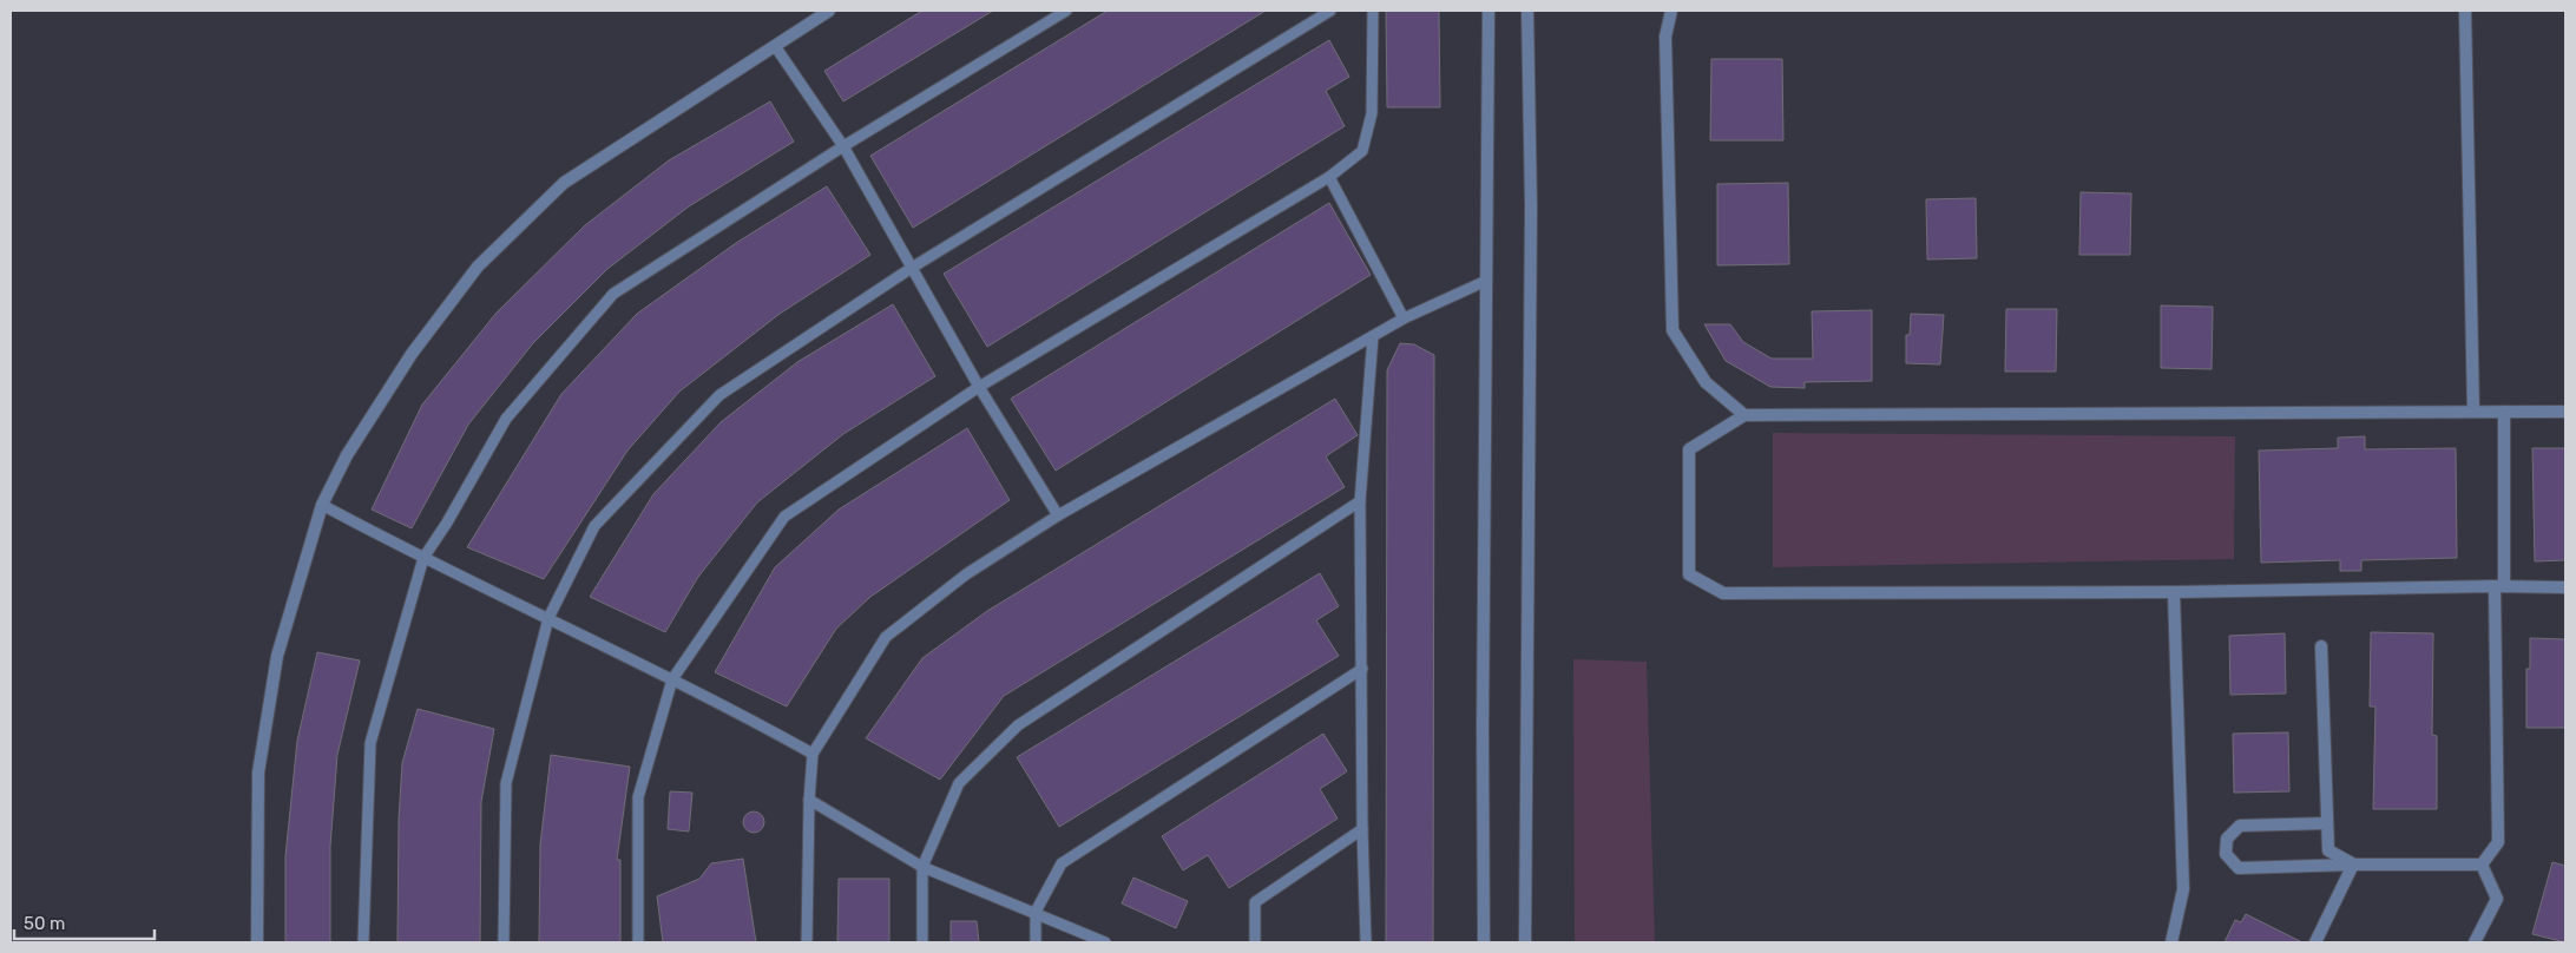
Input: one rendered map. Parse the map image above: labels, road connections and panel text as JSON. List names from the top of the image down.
{
  "scale_bar": "50 m"
}
